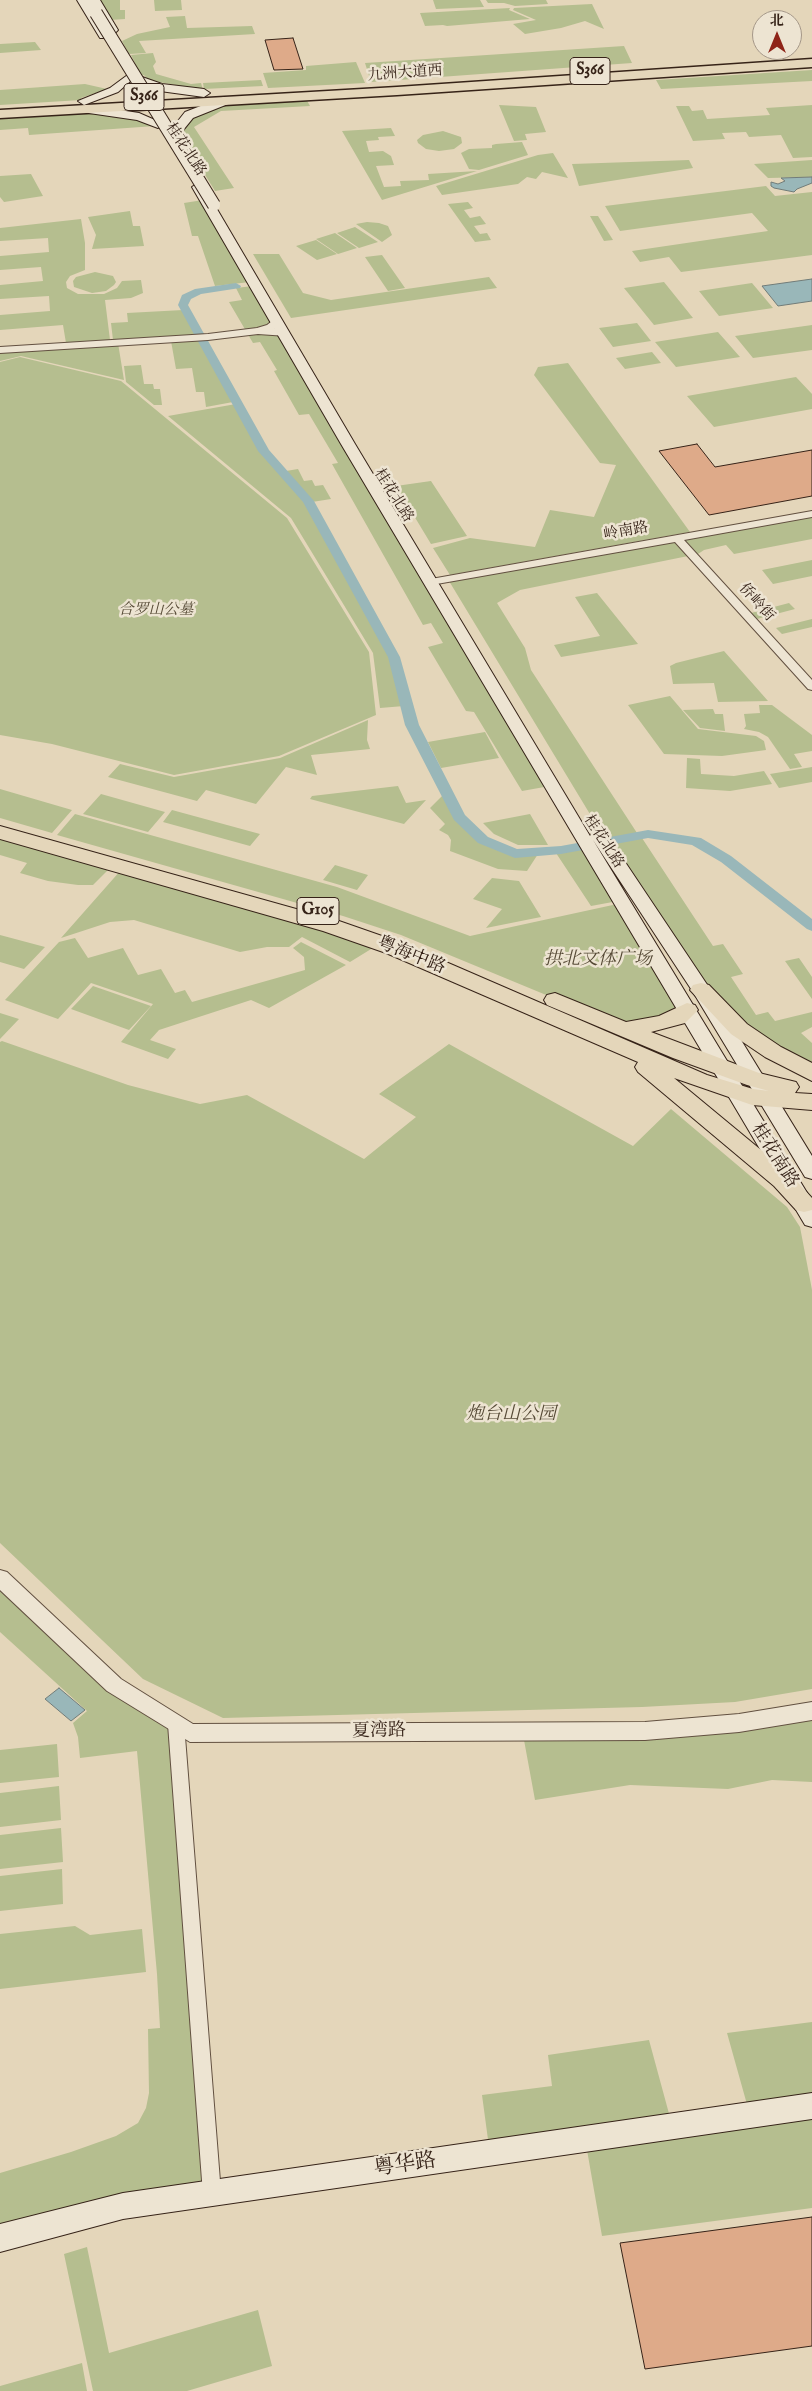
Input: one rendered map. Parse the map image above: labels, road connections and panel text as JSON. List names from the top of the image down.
{
  "streets": {
    "highway": ["G105", "粤海中路"],
    "main road": [
      "S366",
      "九洲大道西",
      "桂花北路",
      "桂花南路",
      "粤华路"
    ],
    "street": ["岭南路", "侨岭街", "夏湾路"]
  },
  "crossings": [
    ["桂花北路", "岭南路"],
    ["桂花北路", "粤海中路"],
    ["桂花北路", "桂花南路"],
    ["岭南路", "侨岭街"],
    ["粤海中路", "桂花南路"]
  ],
  "parks": ["合罗山公墓", "拱北文体广场", "炮台山公园"],
  "north": "top"
}
